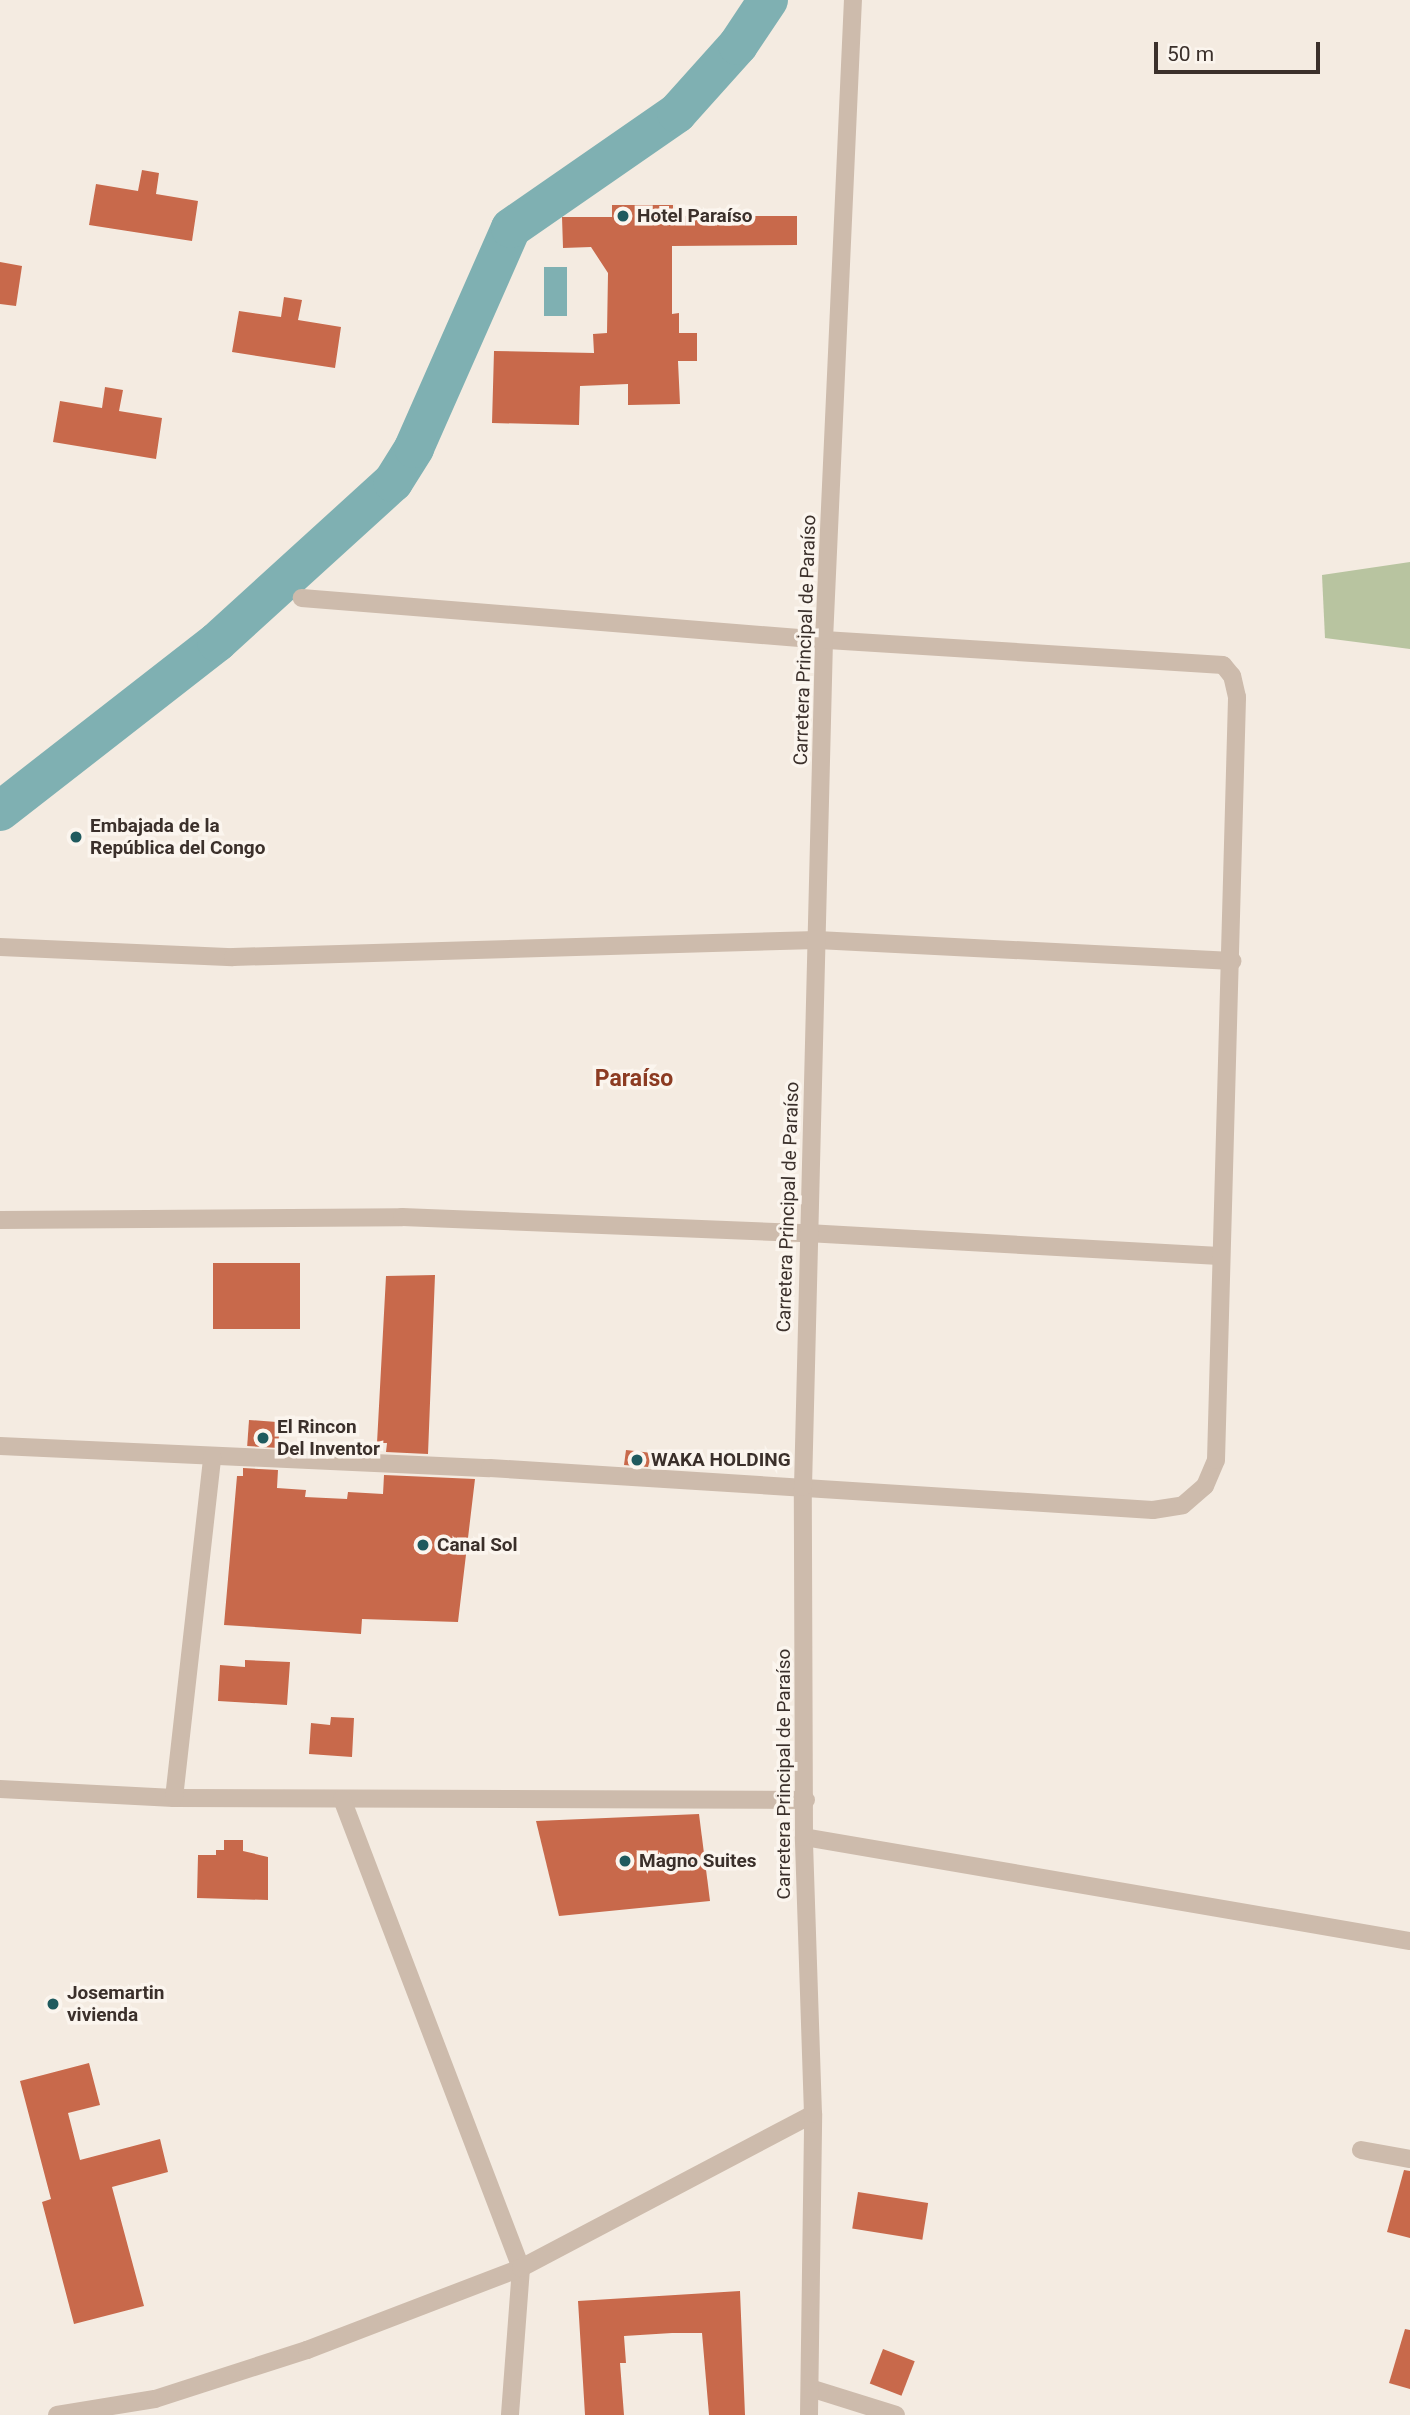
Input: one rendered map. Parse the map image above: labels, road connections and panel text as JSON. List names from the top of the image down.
{
  "streets": {
    "street": ["Carretera Principal de Paraíso"]
  },
  "districts": ["Paraíso"],
  "places": [
    "Hotel Paraíso",
    "Embajada de la República del Congo",
    "El Rincon Del Inventor",
    "WAKA HOLDING",
    "Canal Sol",
    "Magno Suites",
    "Josemartin vivienda"
  ],
  "scale_bar": "50 m"
}
